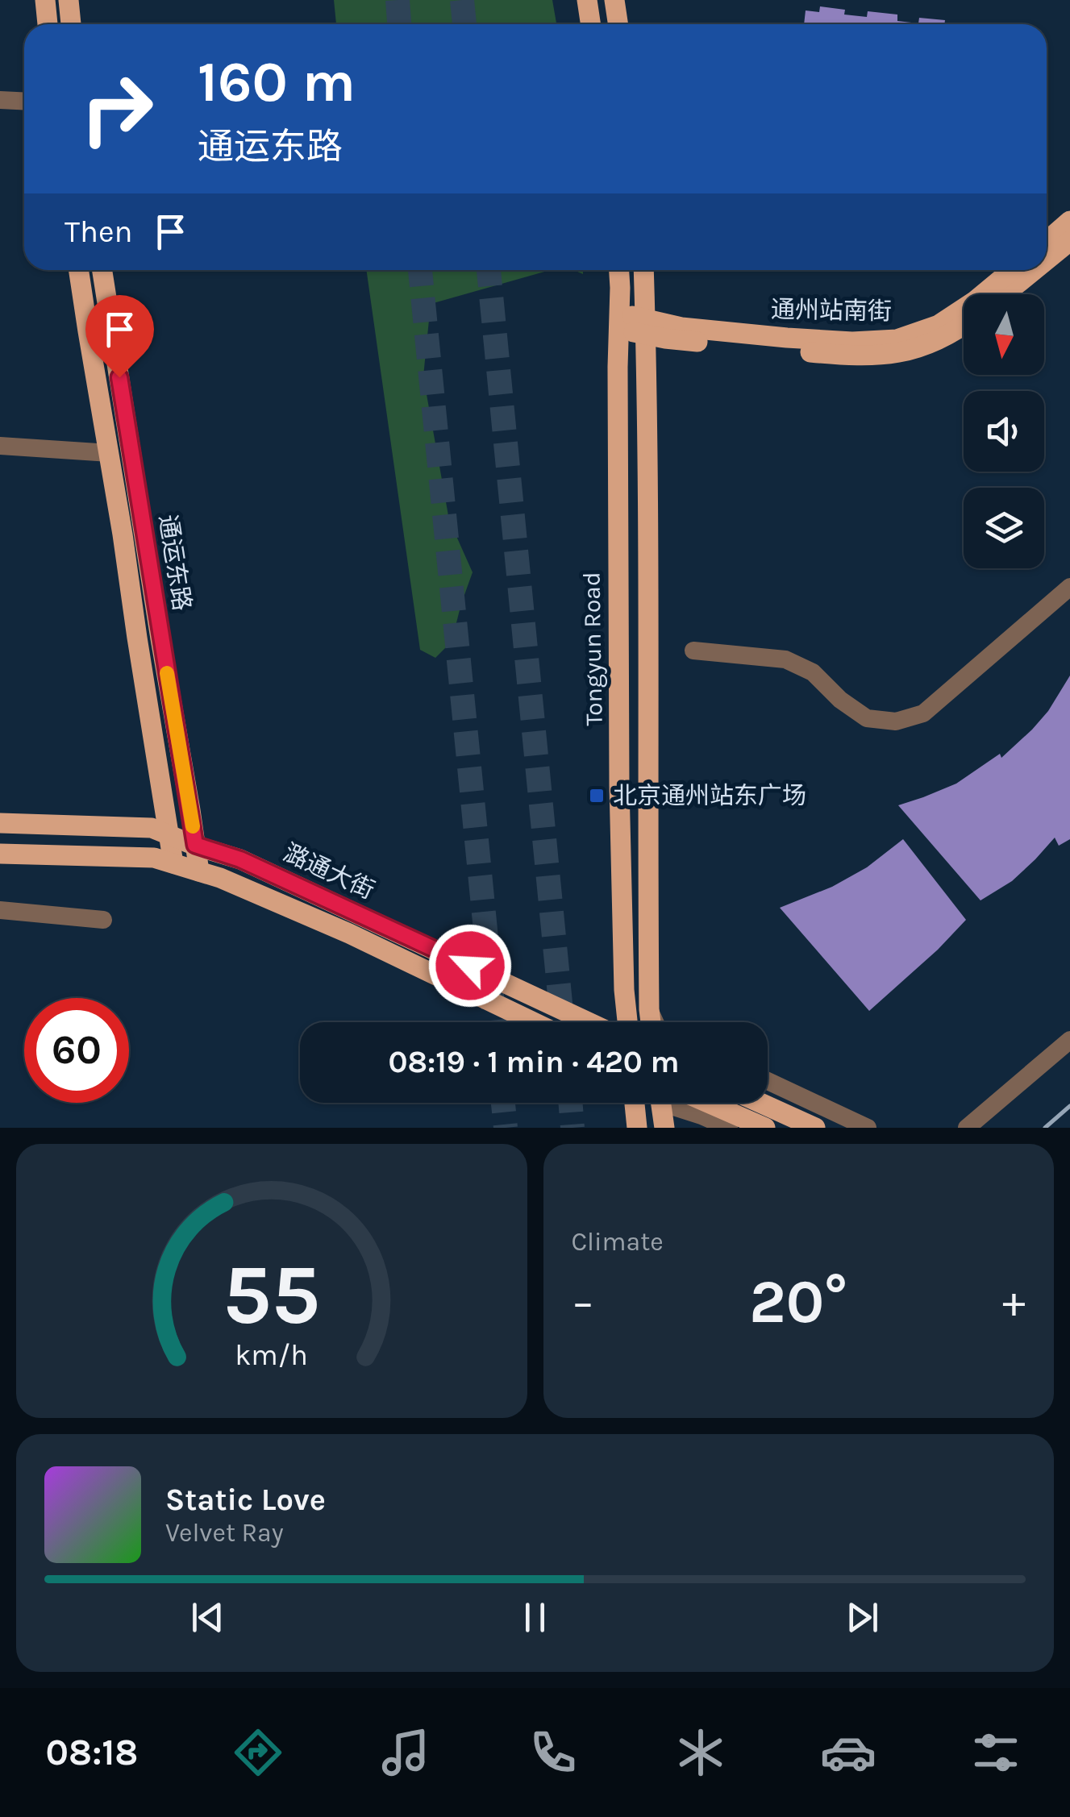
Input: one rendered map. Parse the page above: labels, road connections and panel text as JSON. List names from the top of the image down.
{
  "streets": {
    "main road": [
      "通州站南街",
      "通运东路",
      "Tongyun Road",
      "潞通大街"
    ]
  },
  "crossings": [
    ["通州站南街", "Tongyun Road"],
    ["通运东路", "潞通大街"]
  ],
  "places": {
    "transit": ["北京通州站东广场"]
  },
  "north": "bottom",
  "page": {
    "turn": ["160 m", "通运东路"],
    "then": "Then",
    "limit": "60",
    "trip": "08:19 · 1 min · 420 m",
    "tile": "Climate",
    "heat": ["−", "20°", "+"],
    "song": ["Static Love", "Velvet Ray"],
    "tabs": "08:18",
    "gauge": ["55", "km/h"]
  }
}
